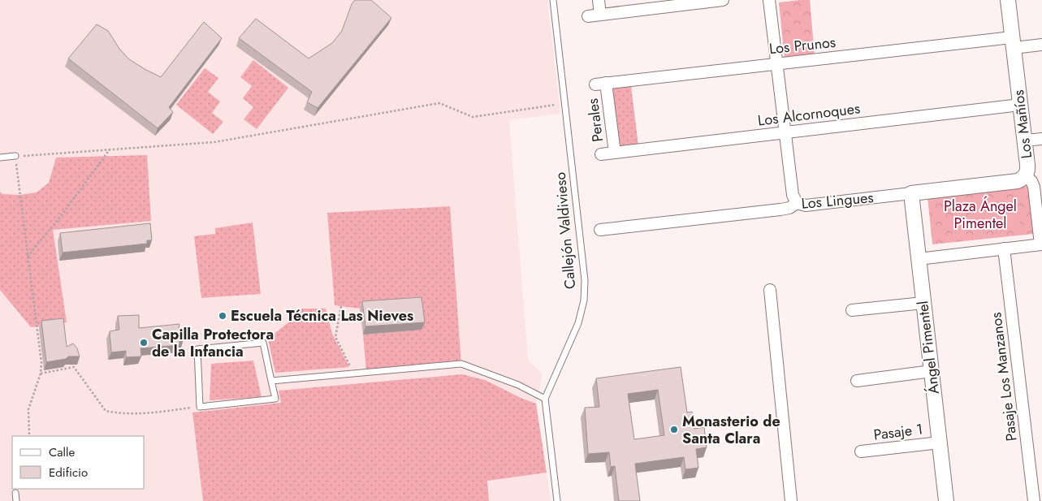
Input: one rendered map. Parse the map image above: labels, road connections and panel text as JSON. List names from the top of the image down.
{
  "streets": {
    "street": [
      "Los Prunos",
      "Los Alcornoques",
      "Perales",
      "Los Mañíos",
      "Los Lingues",
      "Ángel Pimentel",
      "Pasaje Los Manzanos",
      "Pasaje 1"
    ],
    "lane": ["Callejón Valdivieso"]
  },
  "crossings": [
    ["Los Prunos", "Perales"],
    ["Los Prunos", "Los Mañíos"],
    ["Los Alcornoques", "Perales"],
    ["Los Alcornoques", "Los Mañíos"],
    ["Los Mañíos", "Los Lingues"],
    ["Los Lingues", "Ángel Pimentel"],
    ["Ángel Pimentel", "Pasaje 1"]
  ],
  "parks": ["Plaza Ángel Pimentel"],
  "places": ["Escuela Técnica Las Nieves", "Capilla Protectora de la Infancia", "Monasterio de Santa Clara"],
  "legend": ["Calle", "Edificio"]
}
